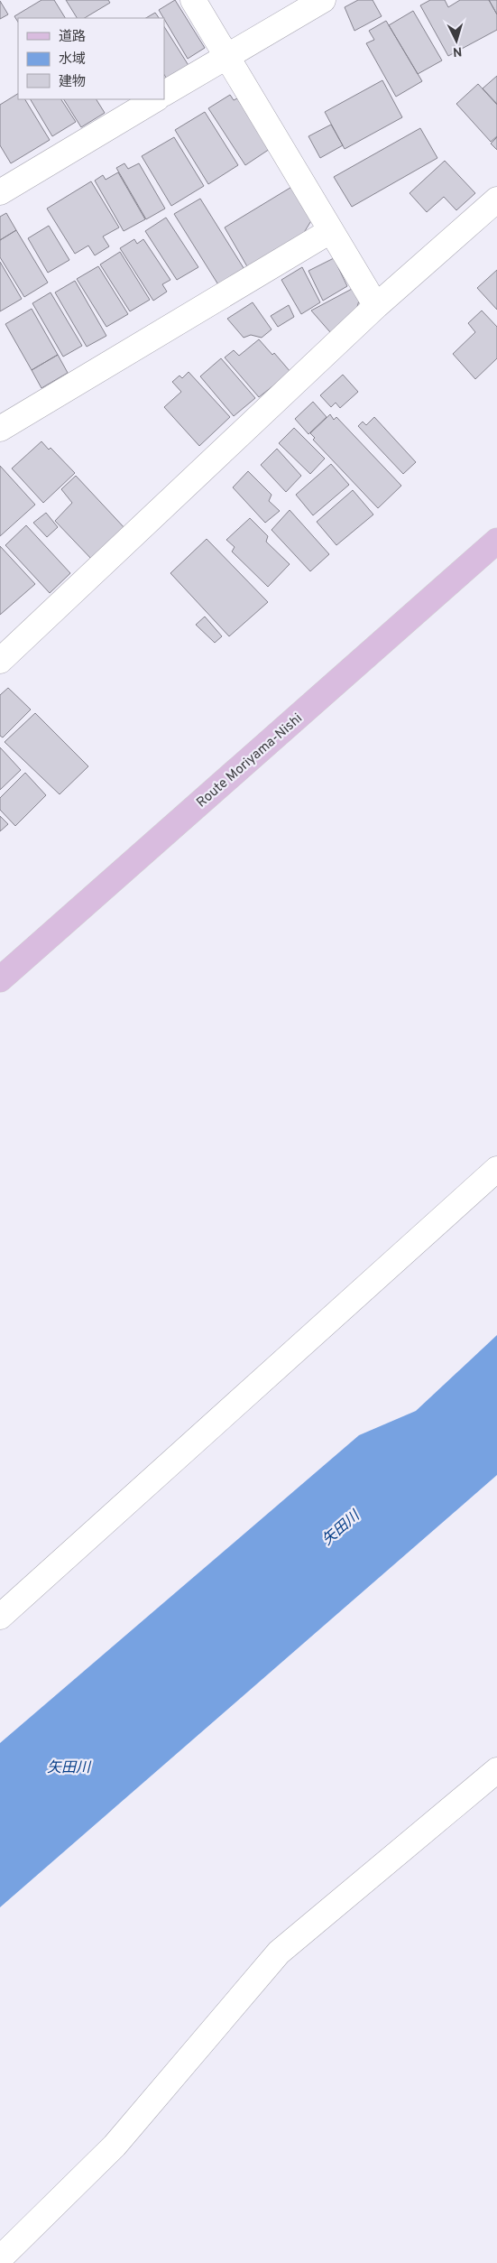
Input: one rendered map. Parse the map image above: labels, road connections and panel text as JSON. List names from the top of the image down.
{
  "streets": {
    "main road": ["Route Moriyama-Nishi"]
  },
  "water": ["矢田川"],
  "legend": ["道路", "水域", "建物"],
  "north": "bottom"
}
